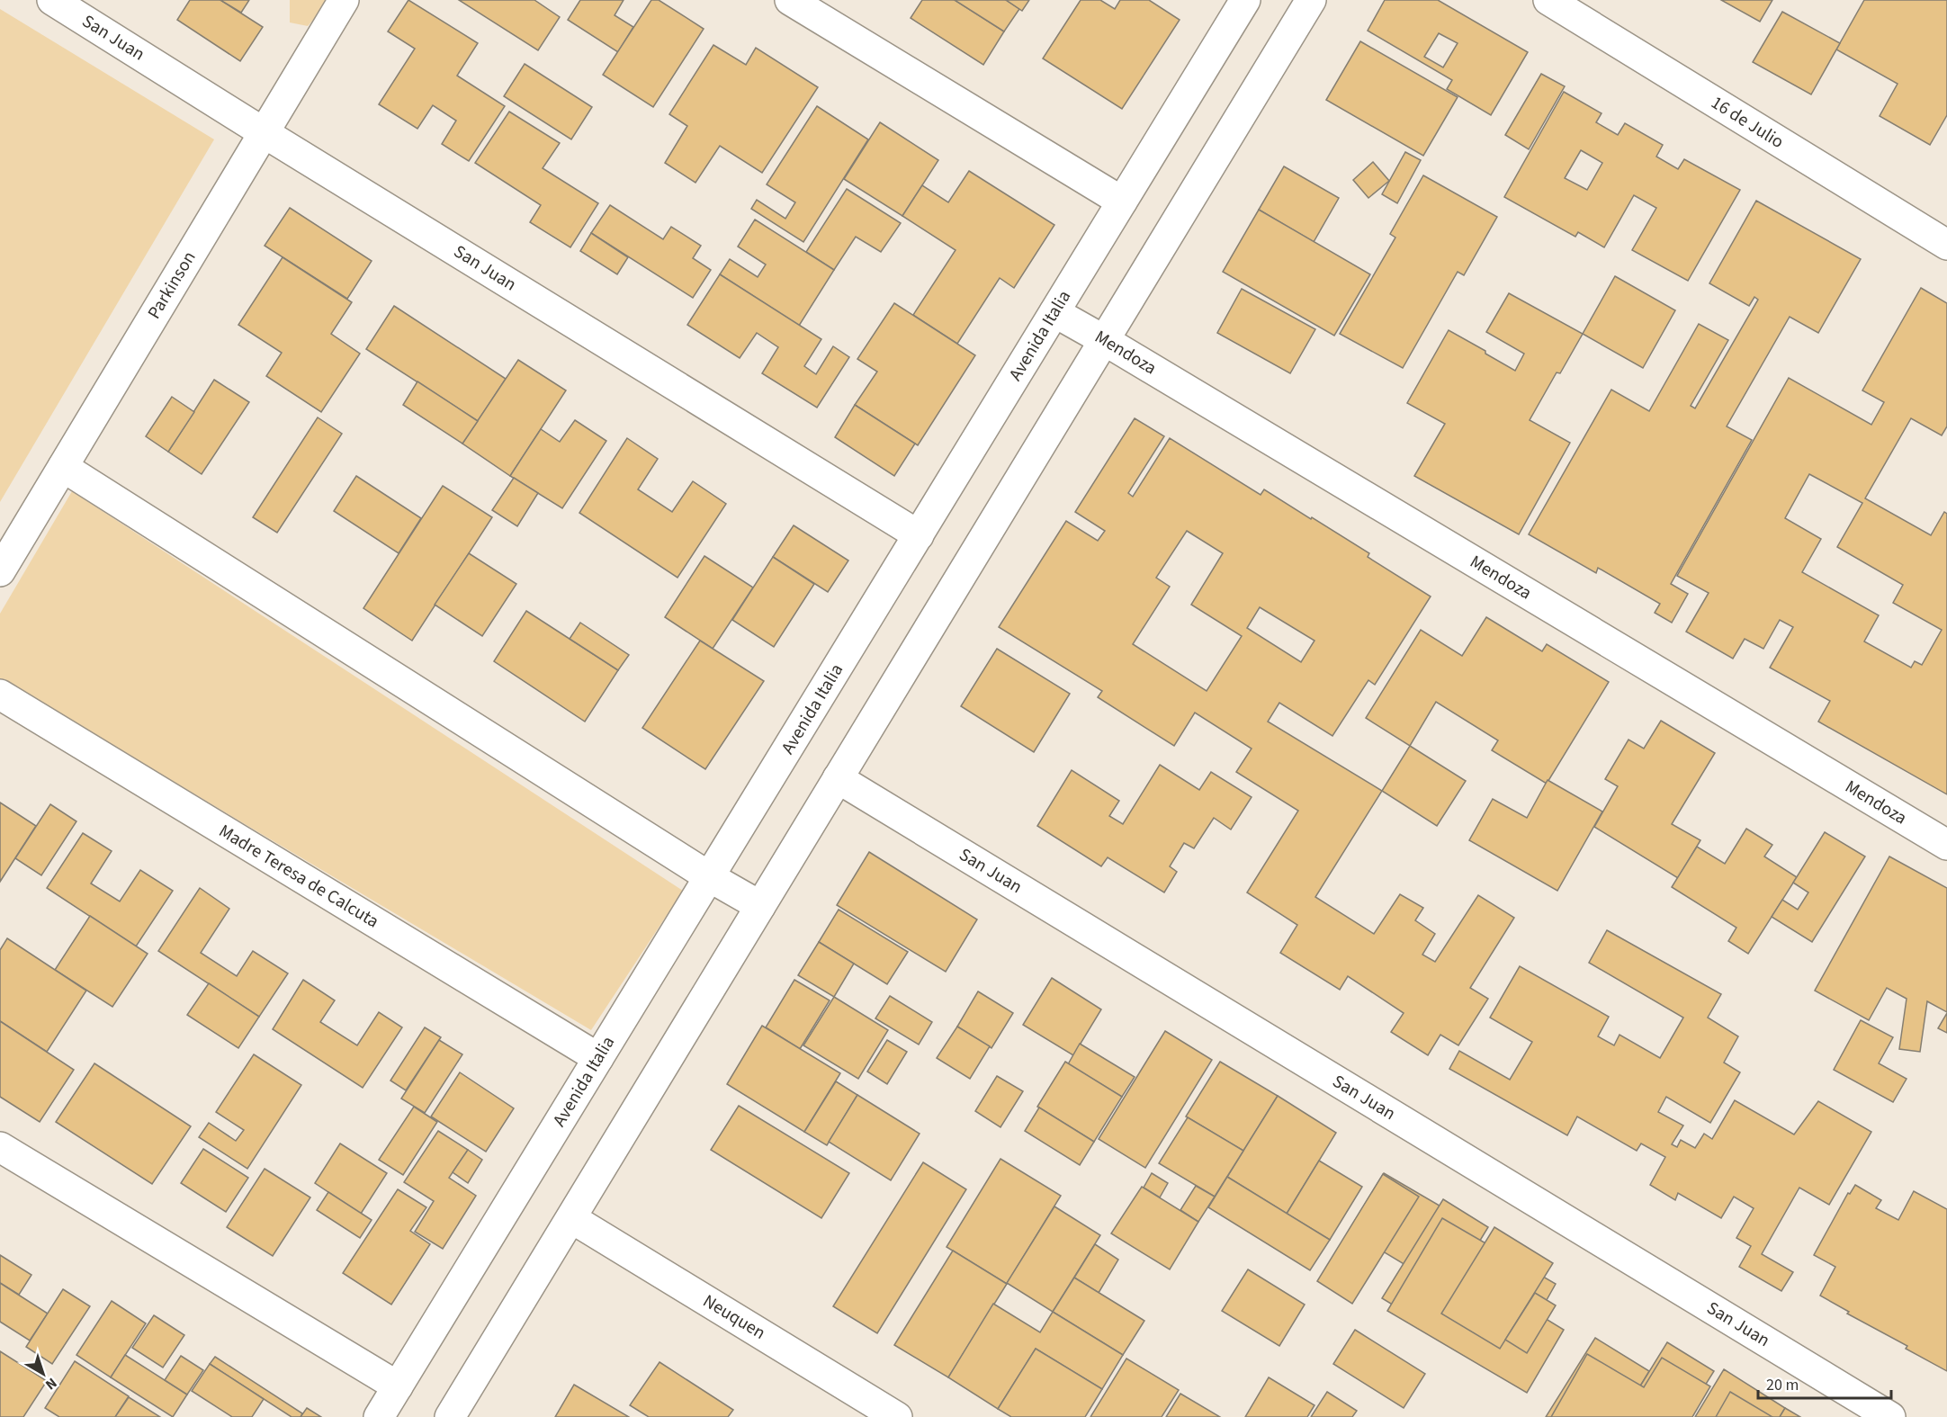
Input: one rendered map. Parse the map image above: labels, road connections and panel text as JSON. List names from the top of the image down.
{
  "streets": {
    "street": [
      "San Juan",
      "16 de Julio",
      "Parkinson",
      "Avenida Italia",
      "Mendoza",
      "Madre Teresa de Calcuta",
      "Neuquen"
    ]
  },
  "crossings": [
    ["San Juan", "Parkinson"],
    ["San Juan", "Avenida Italia"],
    ["Avenida Italia", "Mendoza"],
    ["Avenida Italia", "Madre Teresa de Calcuta"]
  ],
  "scale_bar": "20 m",
  "north": "bottom right"
}
